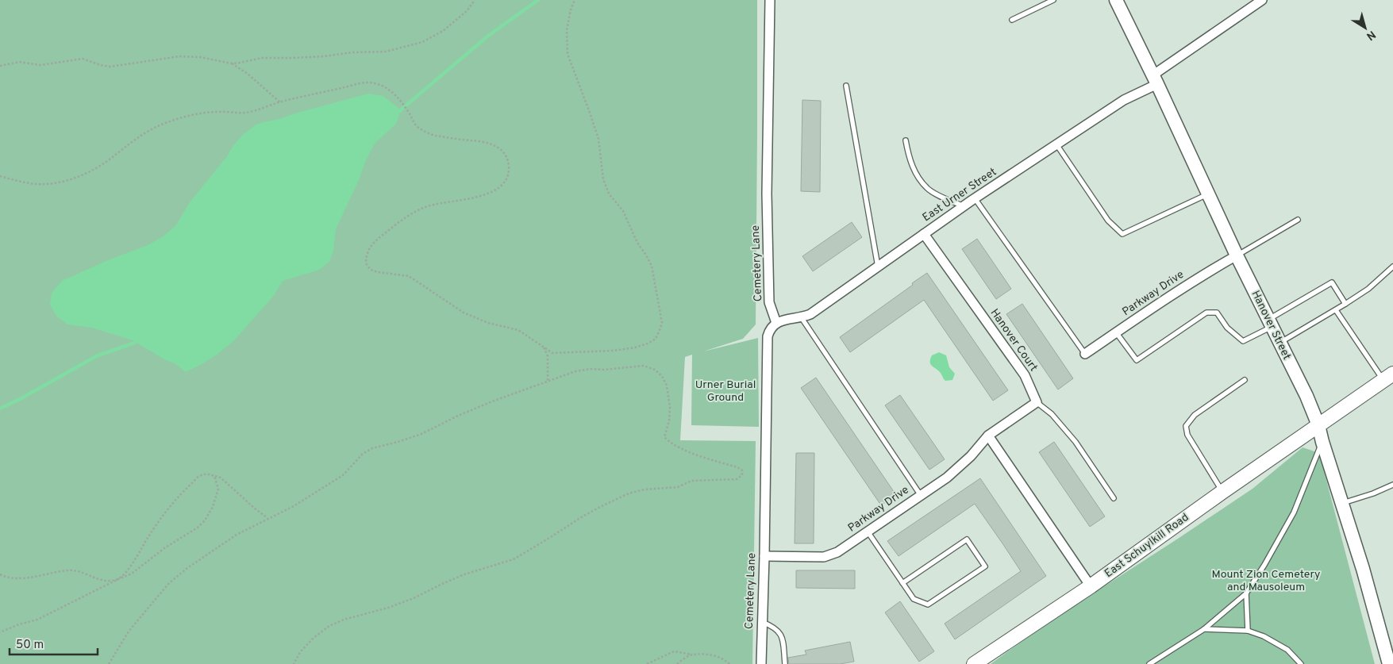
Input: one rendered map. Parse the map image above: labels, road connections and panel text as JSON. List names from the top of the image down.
{
  "streets": {
    "main road": ["Hanover Street", "East Schuylkill Road"],
    "street": [
      "East Urner Street",
      "Cemetery Lane",
      "Parkway Drive",
      "Hanover Court"
    ]
  },
  "crossings": [
    ["East Urner Street", "Cemetery Lane"],
    ["East Urner Street", "Hanover Street"],
    ["East Urner Street", "Hanover Court"],
    ["Cemetery Lane", "Parkway Drive"],
    ["Parkway Drive", "Hanover Street"],
    ["Hanover Street", "East Schuylkill Road"]
  ],
  "parks": ["Urner Burial Ground", "Mount Zion Cemetery and Mausoleum"],
  "scale_bar": "50 m",
  "north": "bottom right"
}
